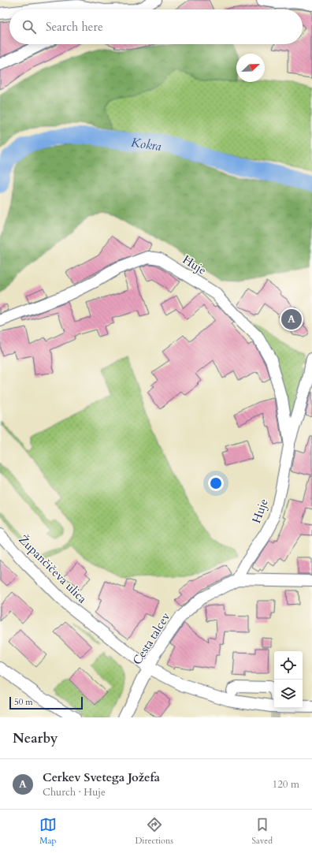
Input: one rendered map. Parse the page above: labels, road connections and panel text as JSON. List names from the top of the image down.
{
  "streets": {
    "street": ["Huje", "Župančičeva ulica", "Cesta talcev"]
  },
  "crossings": [
    ["Huje", "Cesta talcev"],
    ["Župančičeva ulica", "Cesta talcev"]
  ],
  "water": ["Kokra"],
  "scale_bar": "50 m",
  "north": "top right",
  "page": {
    "search": "Search here",
    "pins": "A",
    "scale": "50 m",
    "heading": "Nearby",
    "list": [
      {
        "mark": "A",
        "name": "Cerkev Svetega Jožefa",
        "note": "Church · Huje",
        "value": "120 m"
      }
    ],
    "nav": ["Map", "Directions", "Saved"]
  }
}
